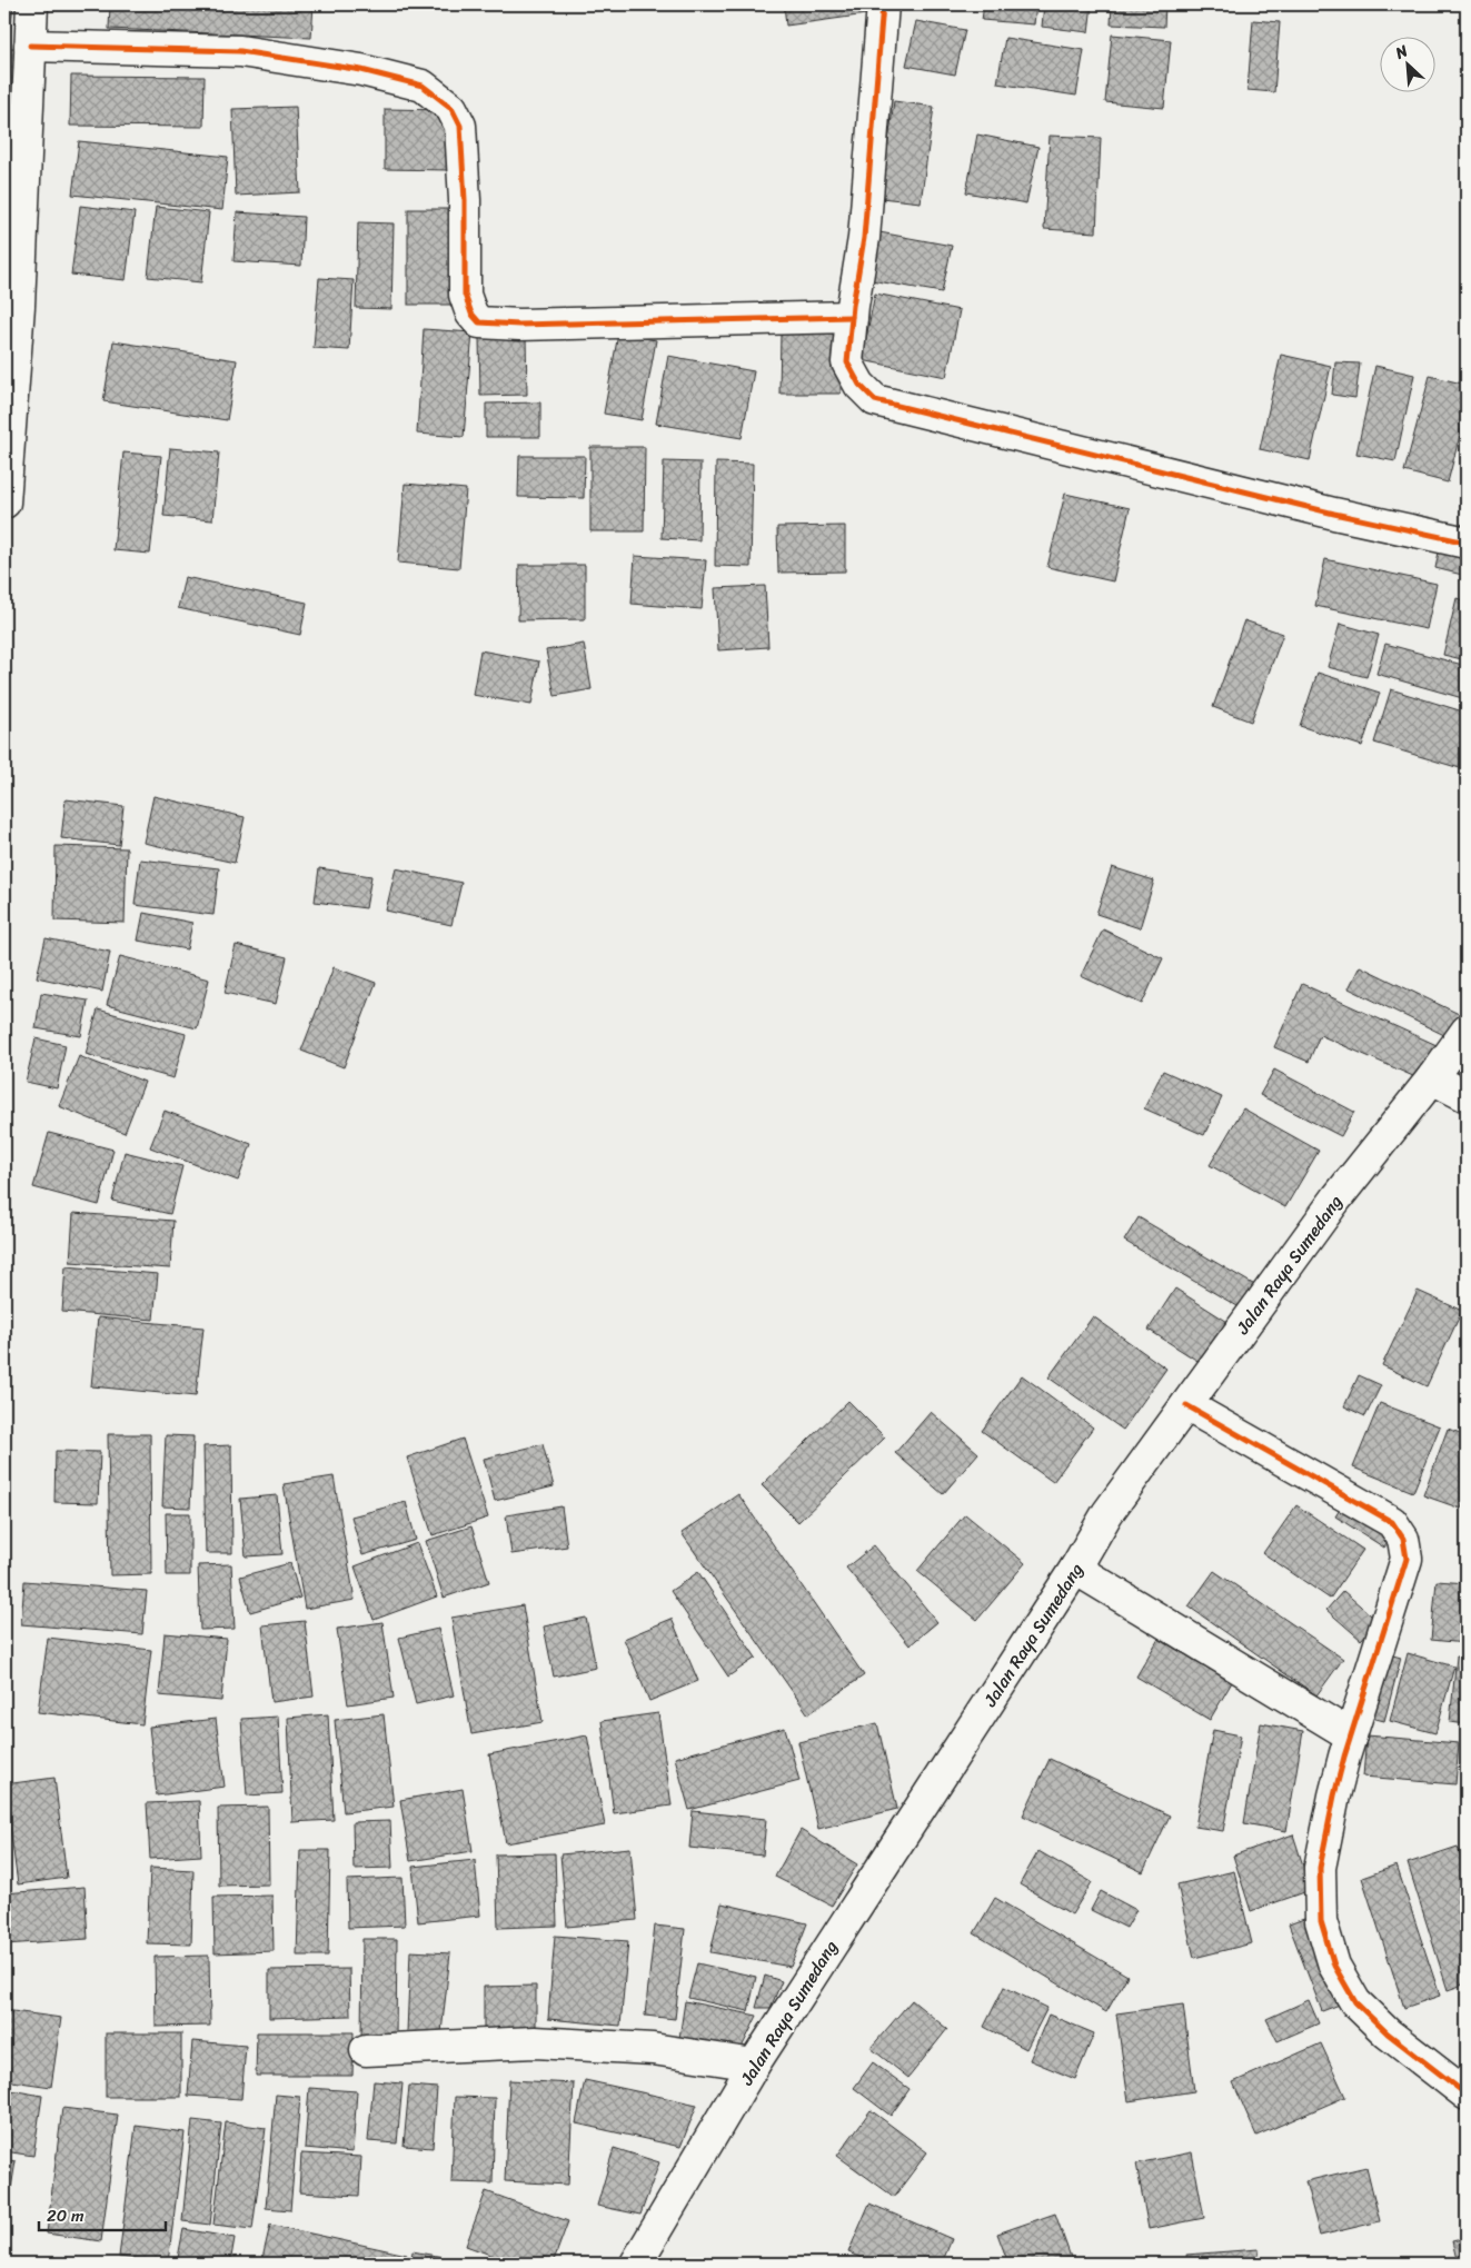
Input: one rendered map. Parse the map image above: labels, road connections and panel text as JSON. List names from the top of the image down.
{
  "streets": {
    "main road": ["Jalan Raya Sumedang"]
  },
  "scale_bar": "20 m",
  "north": "top left"
}
